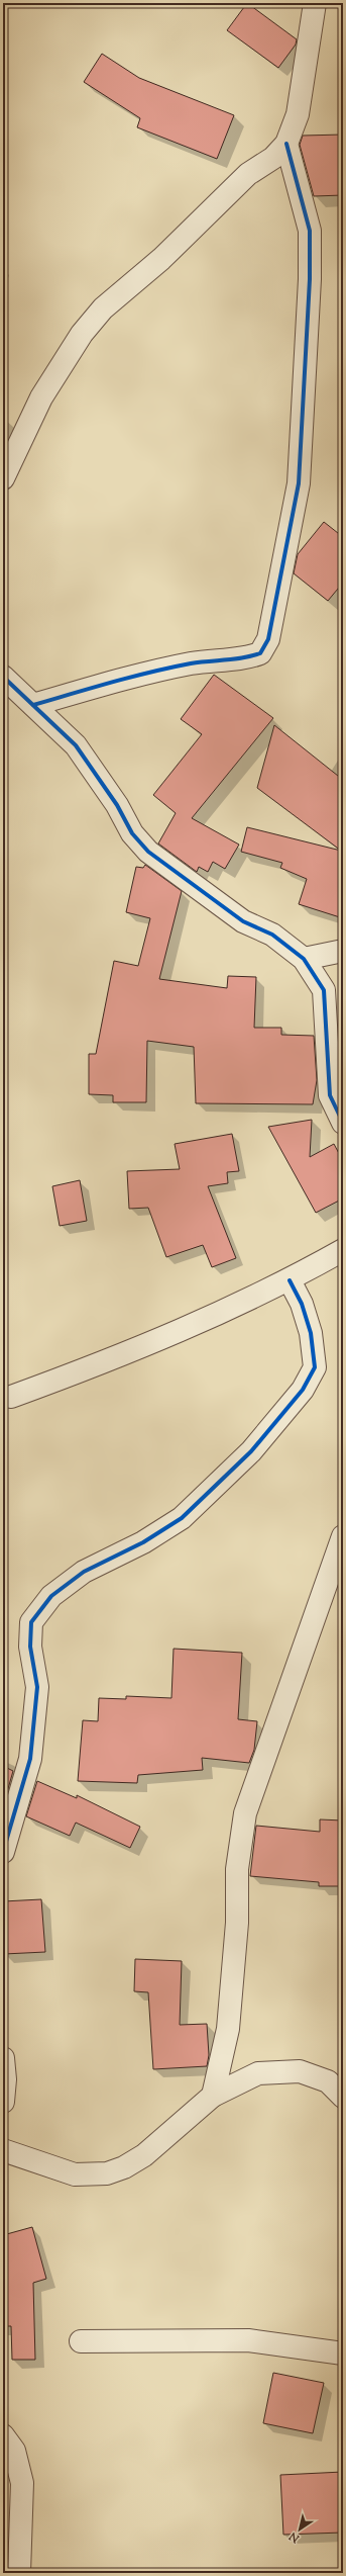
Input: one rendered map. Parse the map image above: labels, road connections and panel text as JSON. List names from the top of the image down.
{
  "north": "bottom left"
}
